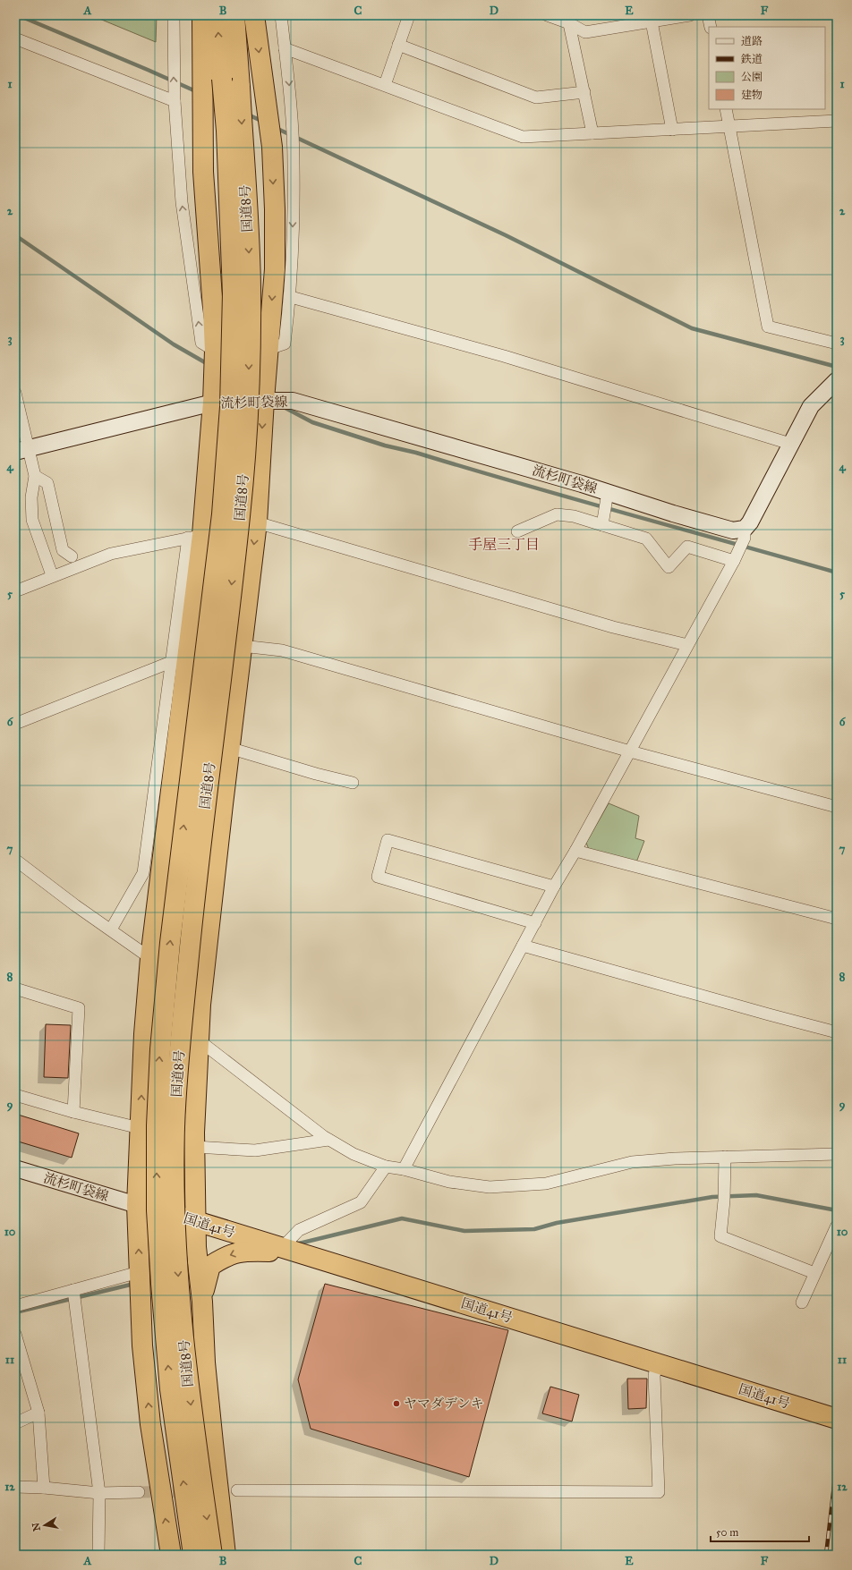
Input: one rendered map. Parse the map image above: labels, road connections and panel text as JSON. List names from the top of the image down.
{
  "streets": {
    "highway": ["国道8号", "国道41号"],
    "main road": ["流杉町袋線"]
  },
  "crossings": [
    ["流杉町袋線", "国道41号"]
  ],
  "districts": ["手屋三丁目"],
  "places": ["ヤマダデンキ"],
  "legend": [
    "道路",
    "鉄道",
    "公園",
    "建物"
  ],
  "scale_bar": "50 m",
  "north": "left",
  "grid": {
    "columns": [
      "A",
      "B",
      "C",
      "D",
      "E",
      "F"
    ],
    "rows": [
      "1",
      "2",
      "3",
      "4",
      "5",
      "6",
      "7",
      "8",
      "9",
      "10",
      "11",
      "12"
    ]
  }
}
